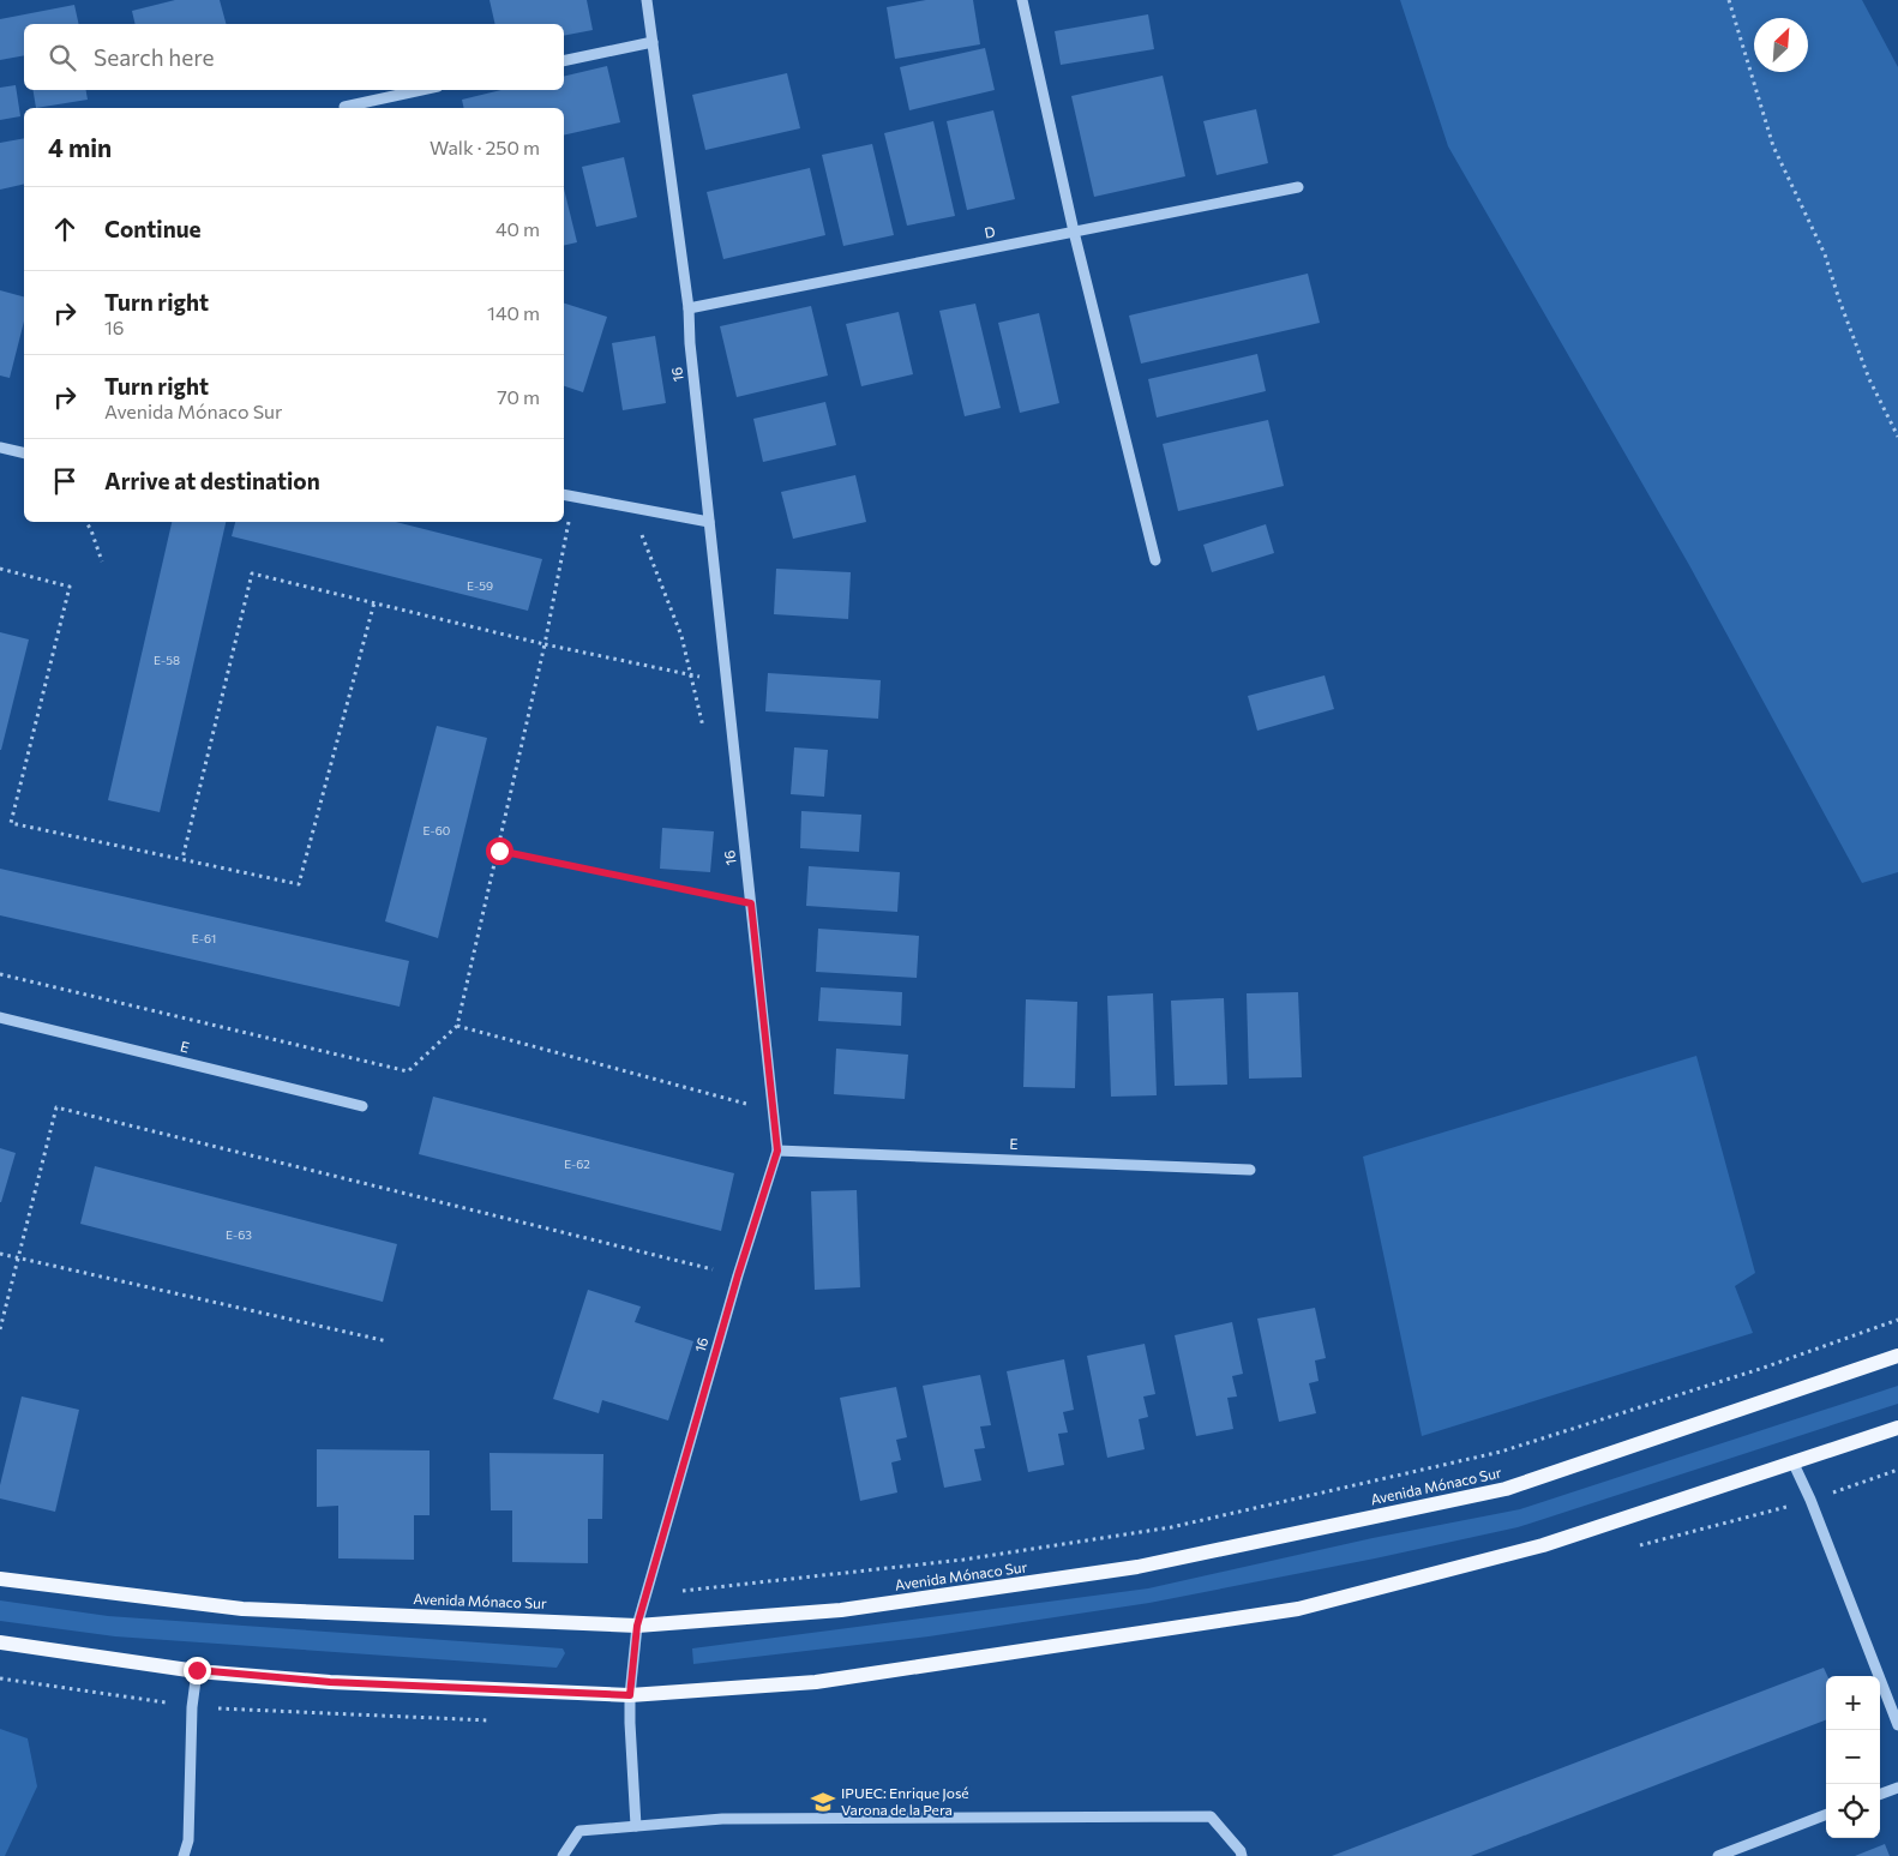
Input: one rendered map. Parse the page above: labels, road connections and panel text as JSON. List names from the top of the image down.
{
  "streets": {
    "main road": ["Avenida Mónaco Sur"],
    "street": ["D", "16", "E"]
  },
  "crossings": [
    ["D", "16"],
    ["16", "E"],
    ["16", "Avenida Mónaco Sur"]
  ],
  "places": {
    "school or university": ["IPUEC: Enrique José Varona de la Pera"]
  },
  "house_numbers": [
    "E-59",
    "E-58",
    "E-60",
    "E-61",
    "E-62",
    "E-63"
  ],
  "north": "top right",
  "page": {
    "search": "Search here",
    "heading": ["4 min", "Walk · 250 m"],
    "list": [
      ["Continue", "40 m"],
      ["Turn right", "16", "140 m"],
      ["Turn right", "Avenida Mónaco Sur", "70 m"],
      "Arrive at destination"
    ],
    "map_buttons": ["+", "−"]
  }
}
